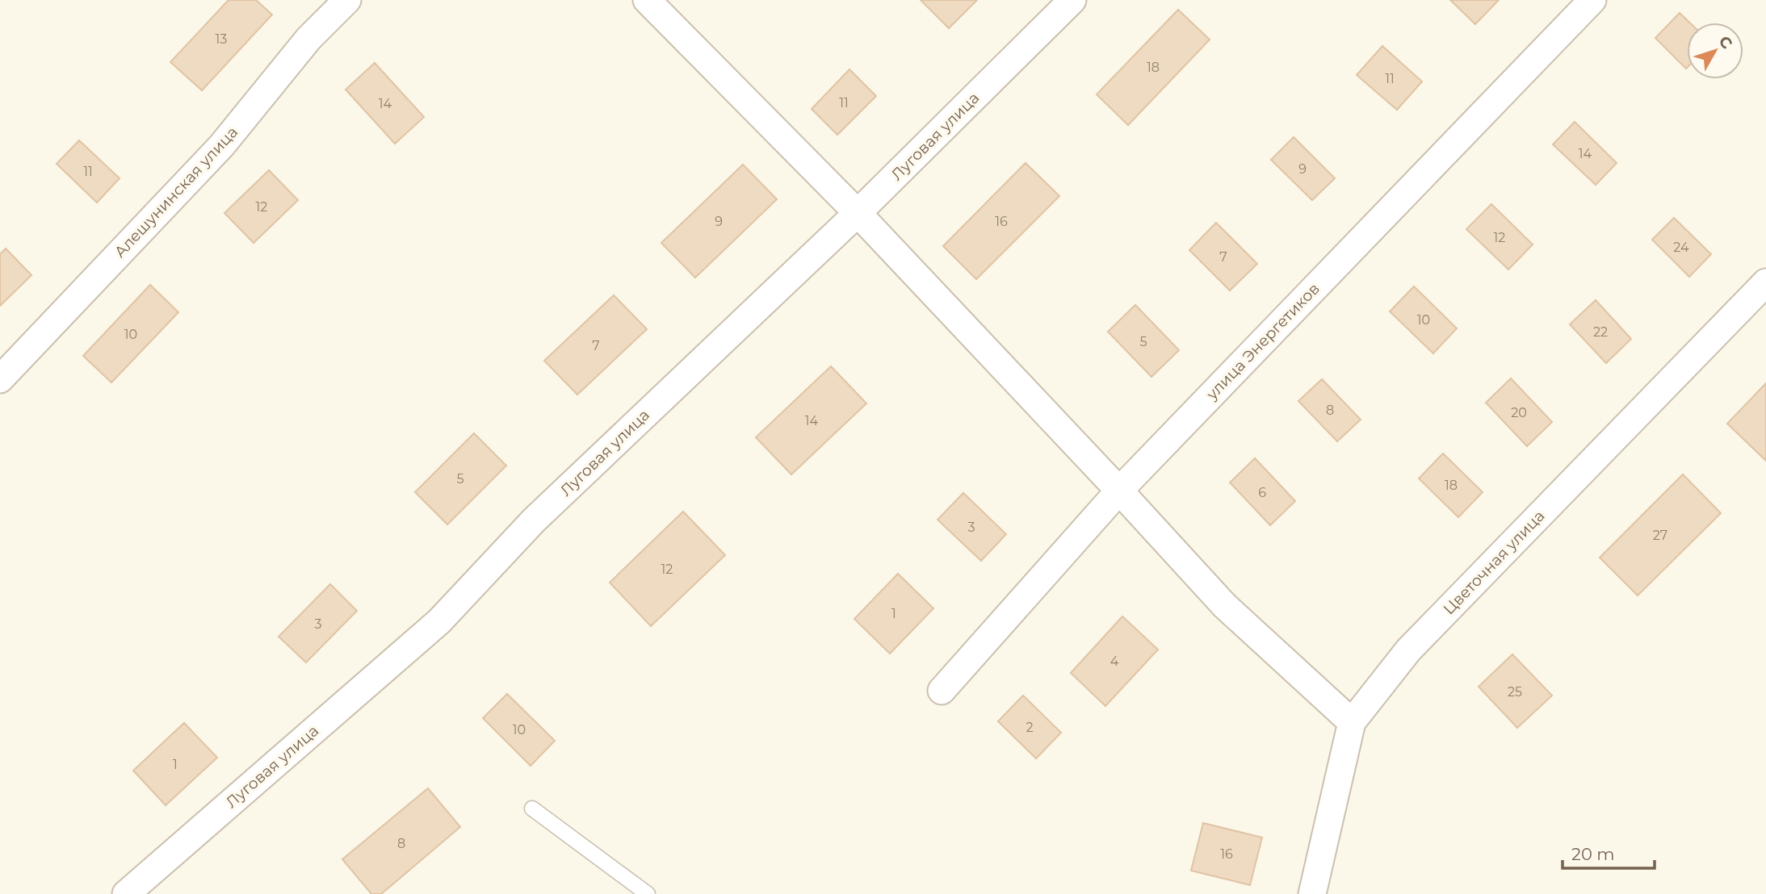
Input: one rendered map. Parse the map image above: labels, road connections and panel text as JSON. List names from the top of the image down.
{
  "streets": {
    "street": [
      "Луговая улица",
      "Алешунинская улица",
      "улица Энергетиков",
      "Цветочная улица"
    ]
  },
  "house_numbers": [
    "13",
    "18",
    "11",
    "11",
    "14",
    "14",
    "9",
    "11",
    "12",
    "9",
    "16",
    "12",
    "24",
    "7",
    "10",
    "22",
    "10",
    "5",
    "7",
    "8",
    "20",
    "14",
    "5",
    "18",
    "6",
    "3",
    "27",
    "12",
    "1",
    "3",
    "4",
    "25",
    "2",
    "10",
    "1",
    "8",
    "16"
  ],
  "scale_bar": "20 m",
  "north": "top right"
}
